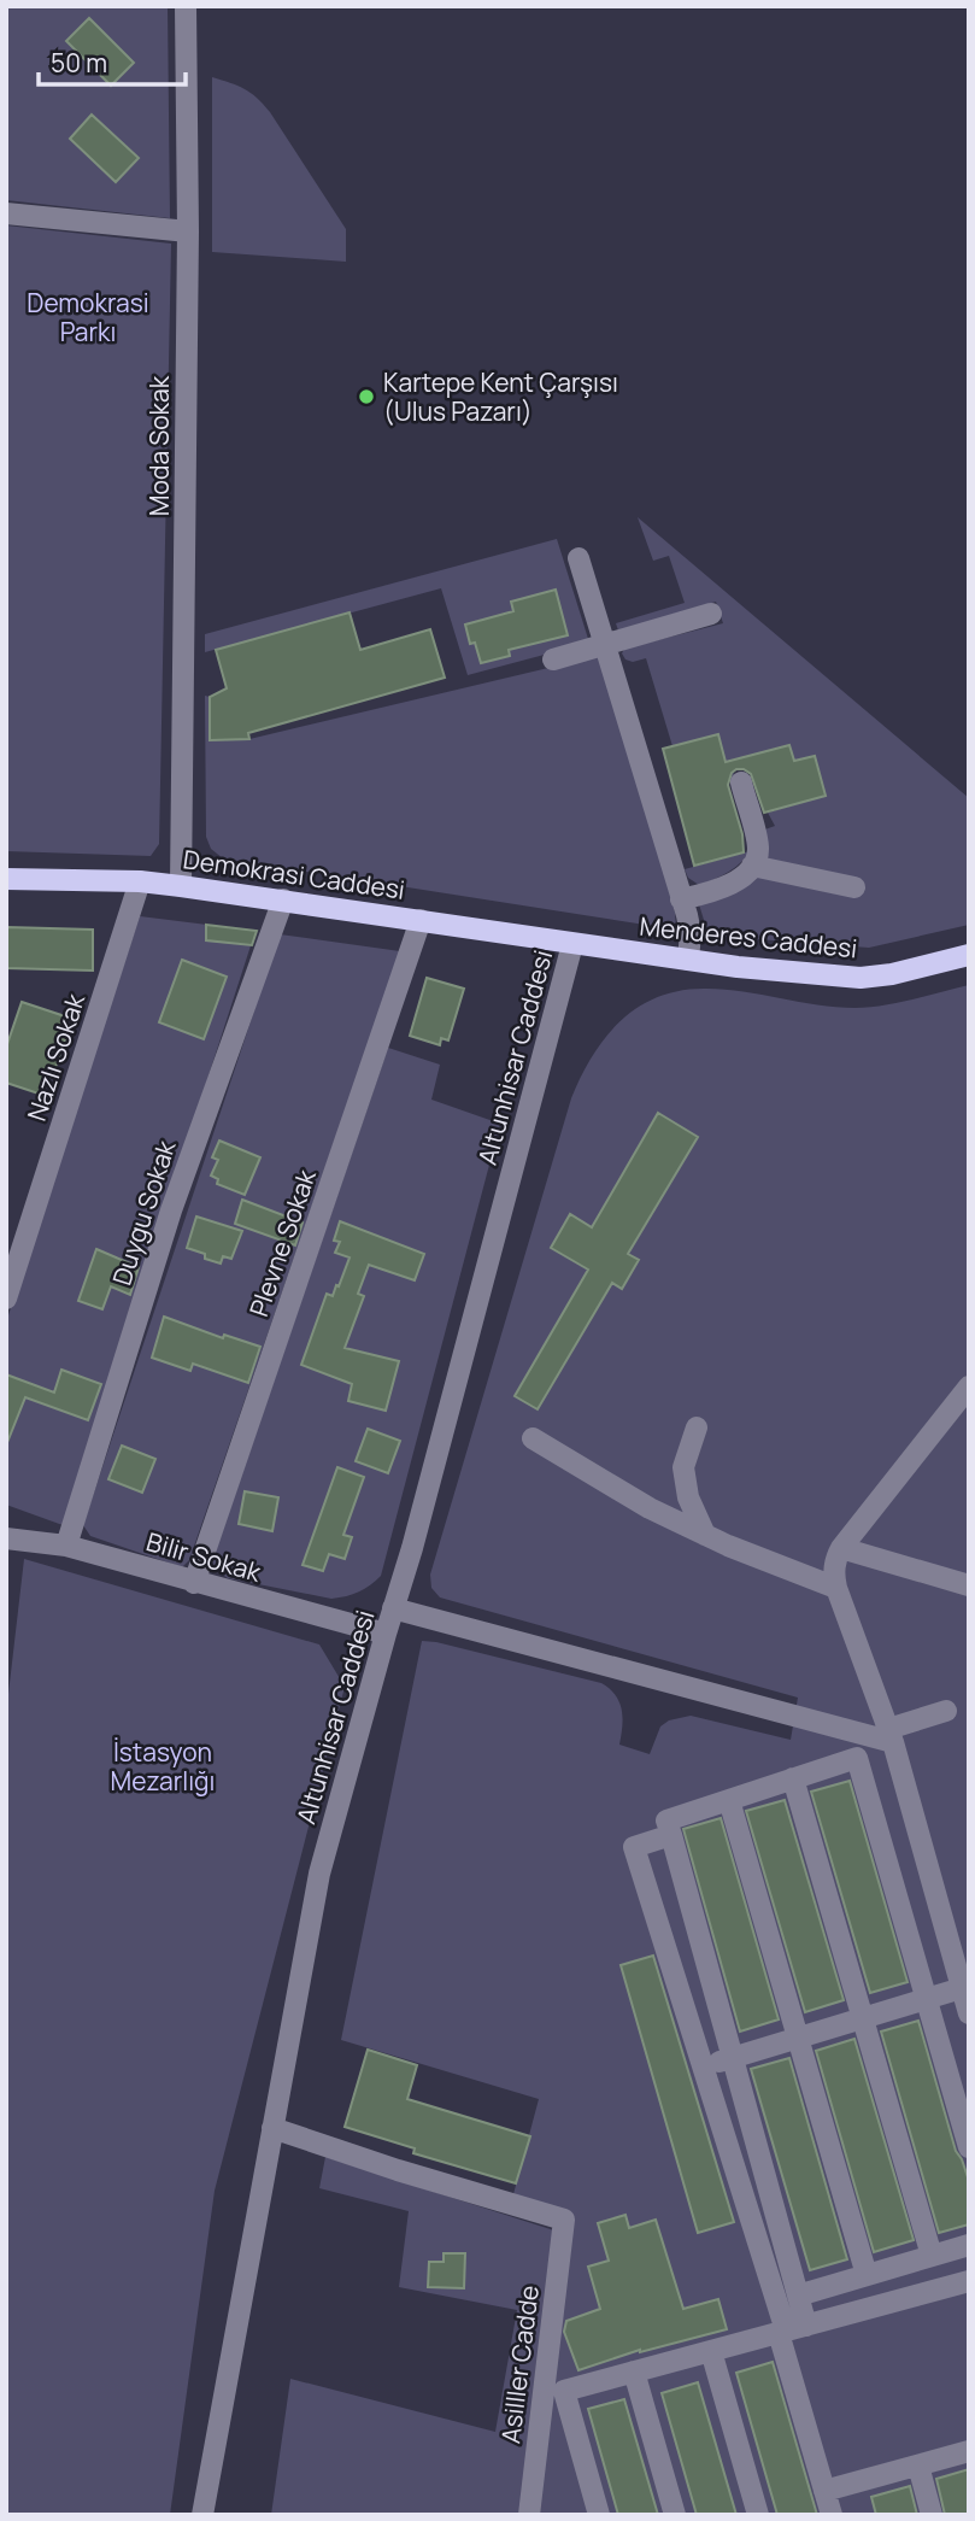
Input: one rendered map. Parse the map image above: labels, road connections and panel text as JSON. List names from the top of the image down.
{
  "streets": {
    "main road": ["Demokrasi Caddesi", "Menderes Caddesi"],
    "street": [
      "Moda Sokak",
      "Nazlı Sokak",
      "Altunhisar Caddesi",
      "Duygu Sokak",
      "Plevne Sokak",
      "Bilir Sokak",
      "Asilller Cadde"
    ]
  },
  "crossings": [
    ["Moda Sokak", "Demokrasi Caddesi"],
    ["Demokrasi Caddesi", "Menderes Caddesi"],
    ["Demokrasi Caddesi", "Nazlı Sokak"],
    ["Demokrasi Caddesi", "Altunhisar Caddesi"],
    ["Demokrasi Caddesi", "Duygu Sokak"],
    ["Demokrasi Caddesi", "Plevne Sokak"],
    ["Menderes Caddesi", "Altunhisar Caddesi"],
    ["Altunhisar Caddesi", "Bilir Sokak"],
    ["Altunhisar Caddesi", "Asilller Cadde"],
    ["Duygu Sokak", "Bilir Sokak"],
    ["Plevne Sokak", "Bilir Sokak"]
  ],
  "parks": ["Demokrasi Parkı", "İstasyon Mezarlığı"],
  "places": ["Kartepe Kent Çarşısı (Ulus Pazarı)"],
  "scale_bar": "50 m"
}
